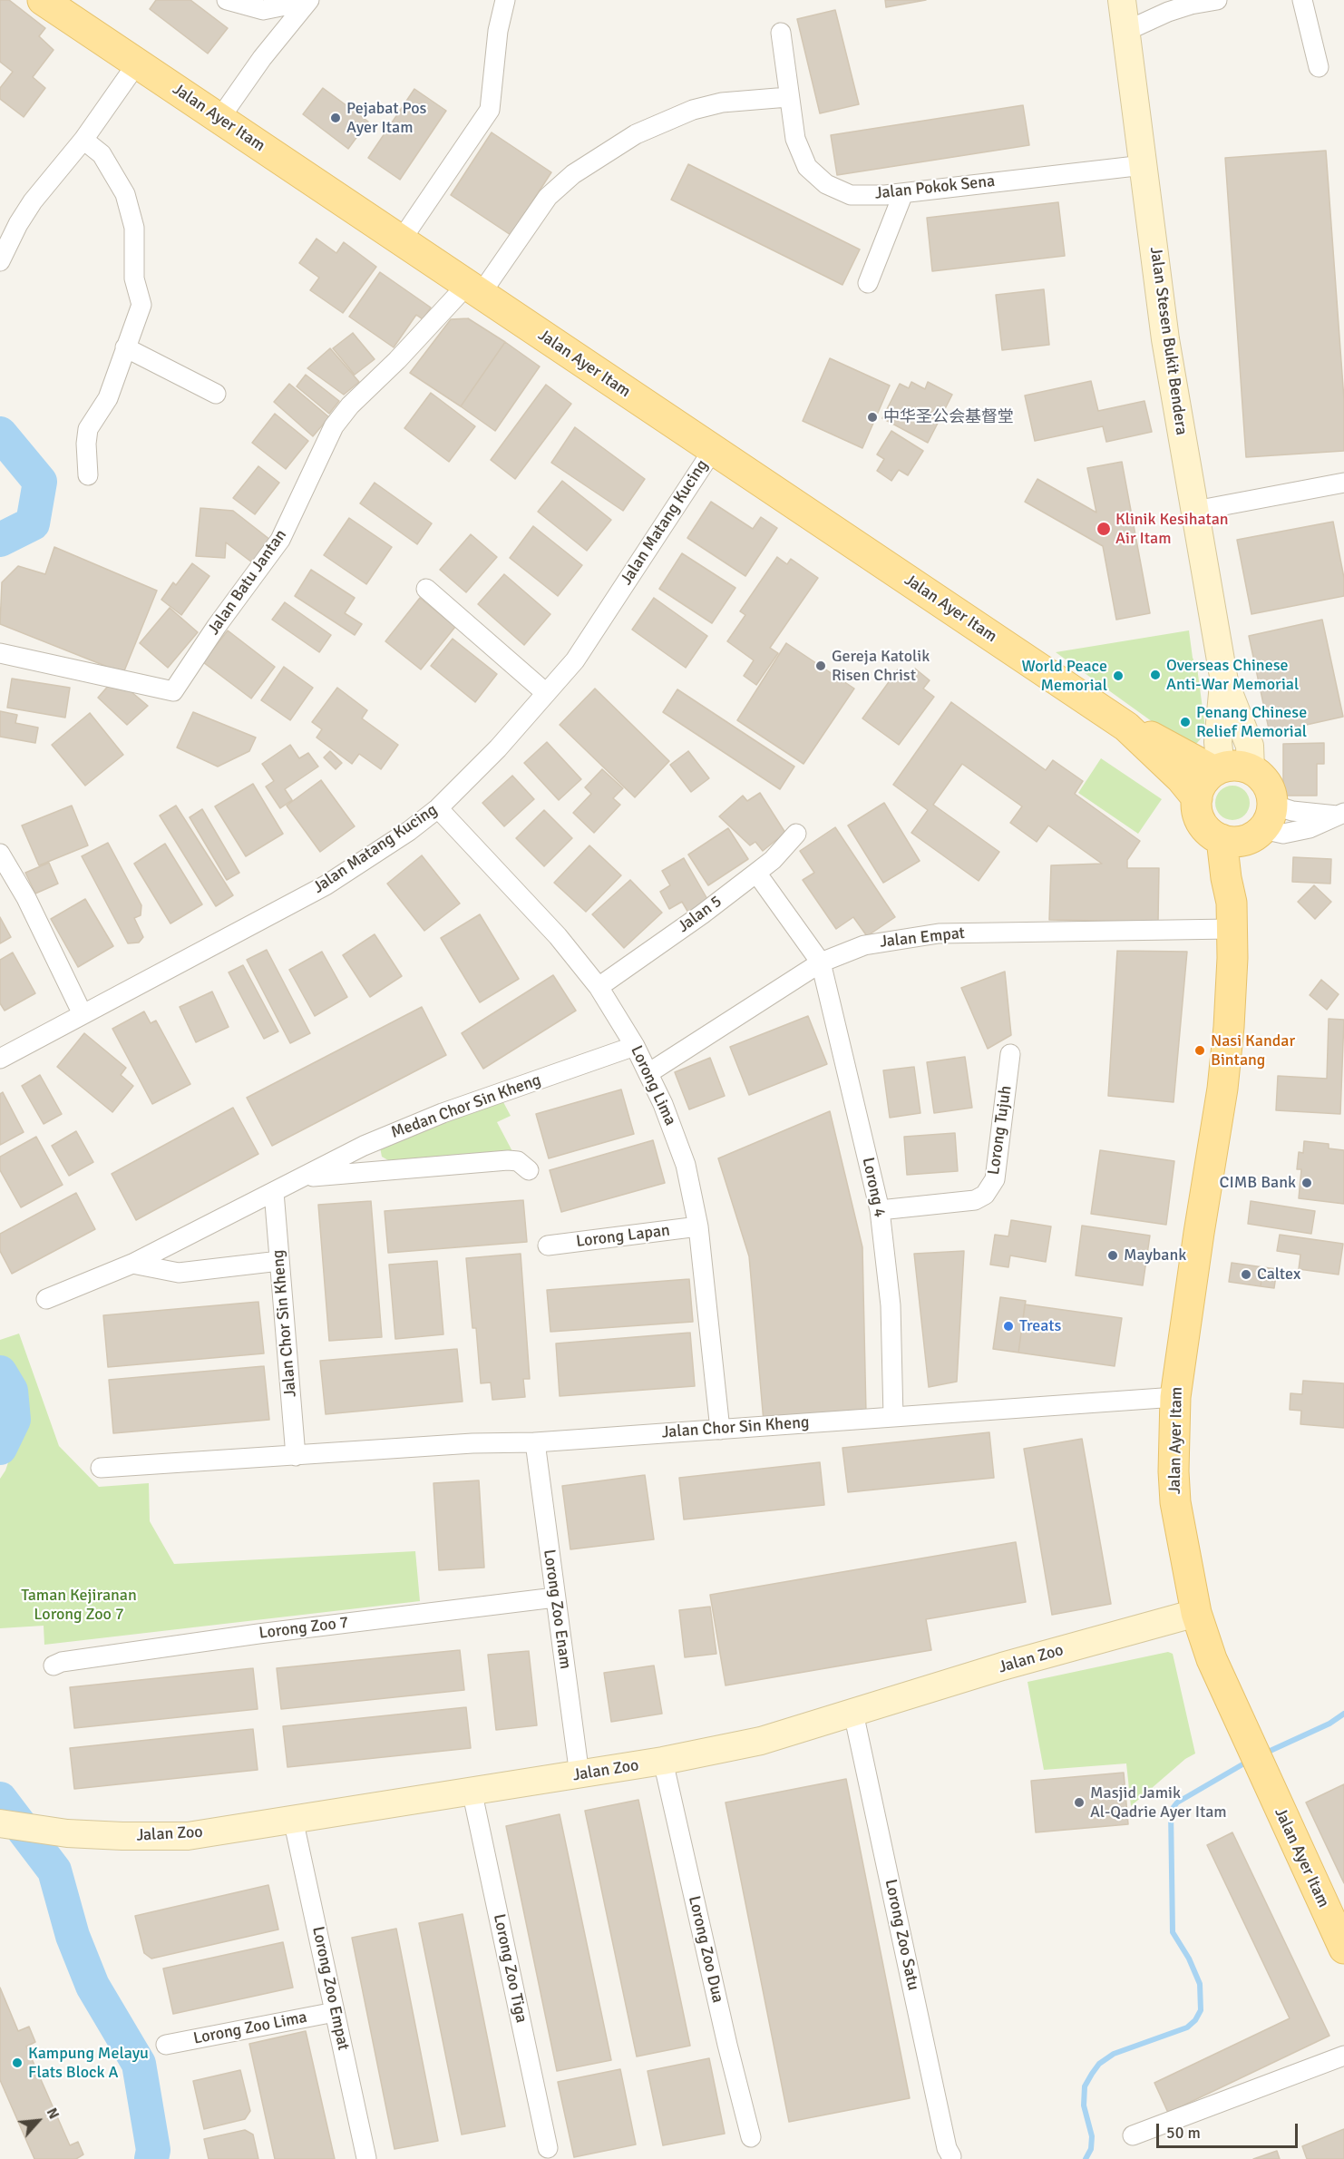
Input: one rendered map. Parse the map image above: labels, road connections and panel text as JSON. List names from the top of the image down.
{
  "streets": {
    "main road": ["Jalan Ayer Itam", "Jalan Stesen Bukit Bendera", "Jalan Zoo"],
    "street": [
      "Jalan Pokok Sena",
      "Jalan Matang Kucing",
      "Jalan Batu Jantan",
      "Jalan 5",
      "Jalan Empat",
      "Lorong Lima",
      "Medan Chor Sin Kheng",
      "Lorong Tujuh",
      "Lorong 4",
      "Lorong Lapan",
      "Jalan Chor Sin Kheng",
      "Lorong Zoo Enam",
      "Lorong Zoo 7",
      "Lorong Zoo Satu",
      "Lorong Zoo Dua",
      "Lorong Zoo Tiga",
      "Lorong Zoo Empat",
      "Lorong Zoo Lima"
    ]
  },
  "crossings": [
    ["Jalan Ayer Itam", "Jalan Stesen Bukit Bendera"],
    ["Jalan Ayer Itam", "Jalan Matang Kucing"],
    ["Jalan Ayer Itam", "Jalan Batu Jantan"],
    ["Jalan Ayer Itam", "Jalan Empat"],
    ["Jalan Ayer Itam", "Jalan Chor Sin Kheng"],
    ["Jalan Ayer Itam", "Jalan Zoo"],
    ["Jalan Pokok Sena", "Jalan Stesen Bukit Bendera"],
    ["Jalan Matang Kucing", "Lorong Lima"],
    ["Jalan 5", "Lorong Lima"],
    ["Jalan Empat", "Lorong Lima"],
    ["Jalan Empat", "Lorong 4"],
    ["Lorong Lima", "Medan Chor Sin Kheng"],
    ["Lorong Lima", "Lorong Lapan"],
    ["Lorong Lima", "Jalan Chor Sin Kheng"],
    ["Medan Chor Sin Kheng", "Jalan Chor Sin Kheng"],
    ["Lorong Tujuh", "Lorong 4"],
    ["Lorong 4", "Jalan Chor Sin Kheng"],
    ["Jalan Chor Sin Kheng", "Lorong Zoo Enam"],
    ["Lorong Zoo Enam", "Lorong Zoo 7"],
    ["Lorong Zoo Enam", "Jalan Zoo"],
    ["Jalan Zoo", "Lorong Zoo Satu"],
    ["Jalan Zoo", "Lorong Zoo Dua"],
    ["Jalan Zoo", "Lorong Zoo Tiga"],
    ["Jalan Zoo", "Lorong Zoo Empat"],
    ["Lorong Zoo Empat", "Lorong Zoo Lima"]
  ],
  "parks": ["Taman Kejiranan Lorong Zoo 7"],
  "places": [
    "Pejabat Pos Ayer Itam",
    "中华圣公会基督堂",
    "Klinik Kesihatan Air Itam",
    "Gereja Katolik Risen Christ",
    "Overseas Chinese Anti-War Memorial",
    "World Peace Memorial",
    "Penang Chinese Relief Memorial",
    "Nasi Kandar Bintang",
    "CIMB Bank",
    "Maybank",
    "Caltex",
    "Treats",
    "Masjid Jamik Al-Qadrie Ayer Itam",
    "Kampung Melayu Flats Block A"
  ],
  "scale_bar": "50 m",
  "north": "top right"
}
